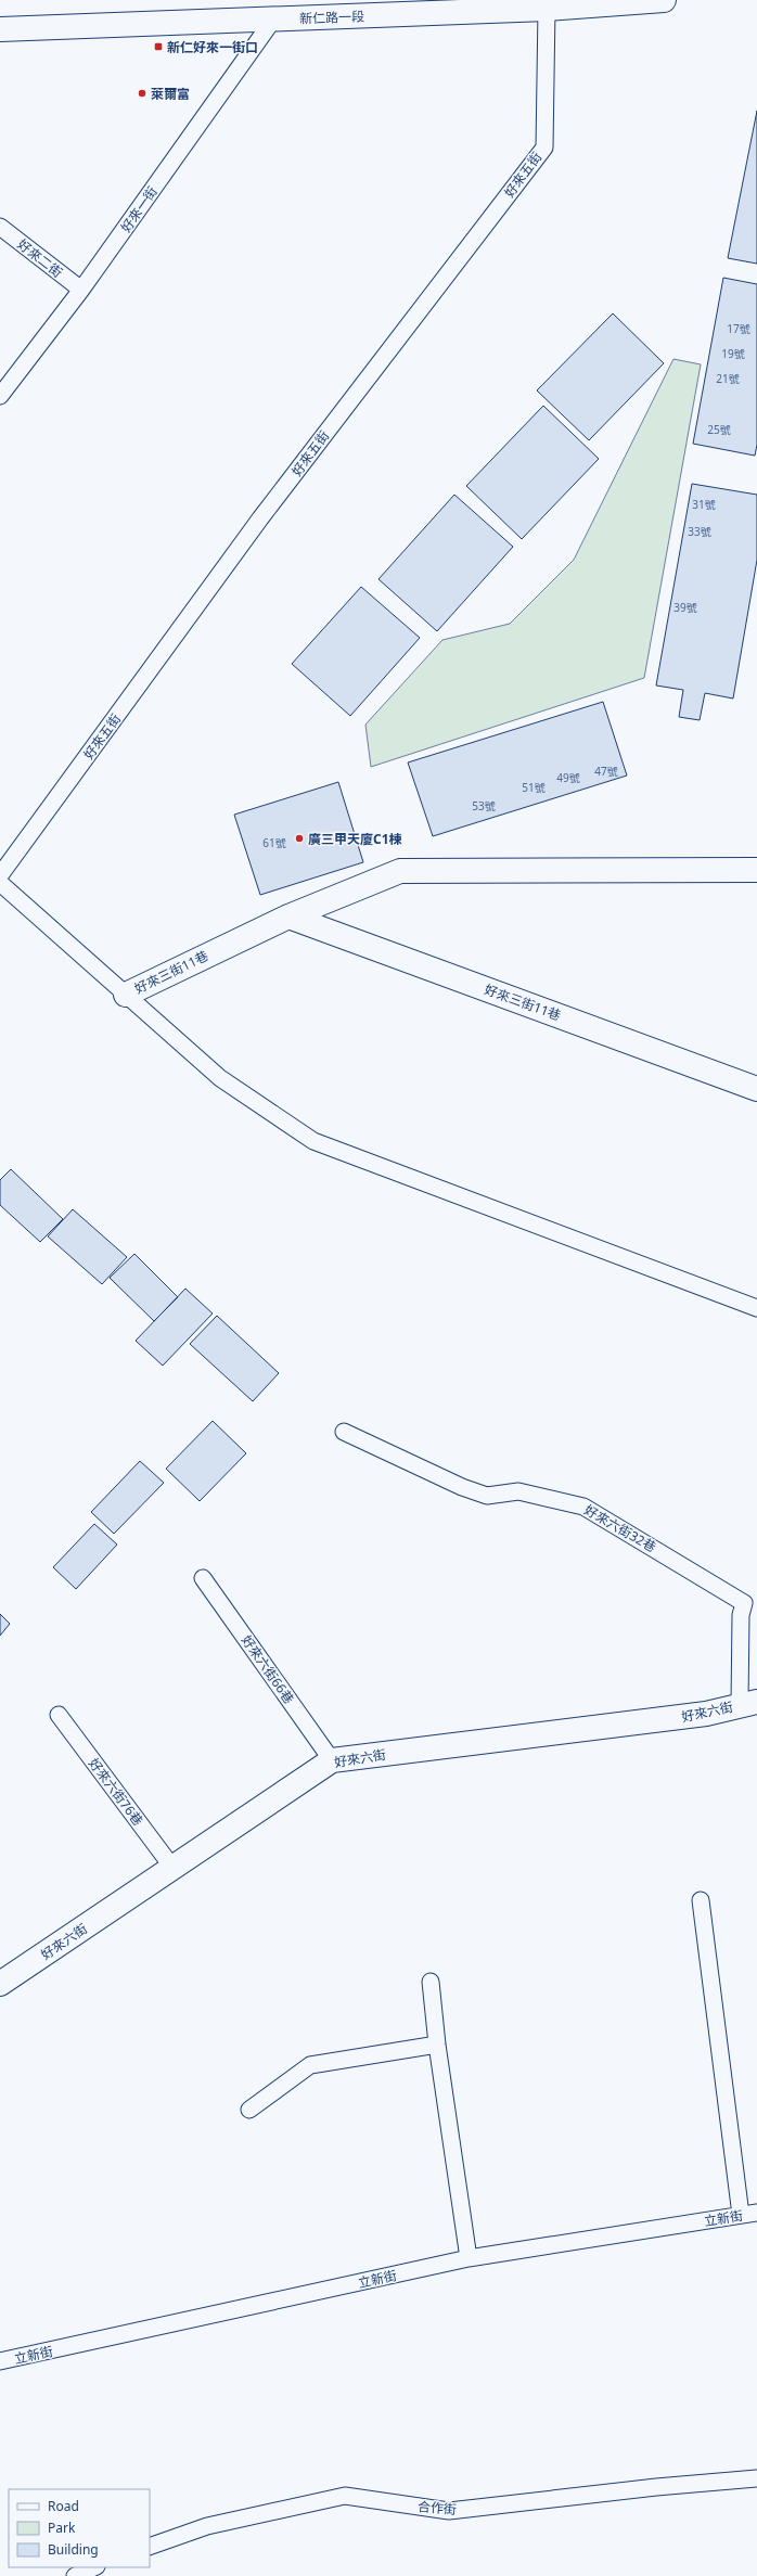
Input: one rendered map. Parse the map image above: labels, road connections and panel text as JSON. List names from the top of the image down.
{
  "streets": {
    "street": ["新仁路一段", "好來三街11巷", "好來六街"],
    "lane": [
      "好來五街",
      "好來一街",
      "好來二街",
      "好來六街32巷",
      "好來六街66巷",
      "好來六街76巷",
      "立新街",
      "合作街"
    ]
  },
  "crossings": [
    ["新仁路一段", "好來五街"],
    ["新仁路一段", "好來一街"],
    ["好來一街", "好來二街"],
    ["好來六街32巷", "好來六街"],
    ["好來六街66巷", "好來六街"],
    ["好來六街", "好來六街76巷"]
  ],
  "places": {
    "transit": ["新仁好來一街口"],
    "other": ["萊爾富", "廣三甲天廈C1棟"]
  },
  "house_numbers": [
    "17號",
    "19號",
    "21號",
    "25號",
    "31號",
    "33號",
    "39號",
    "47號",
    "49號",
    "51號",
    "53號",
    "61號"
  ],
  "legend": ["Road", "Park", "Building"]
}
